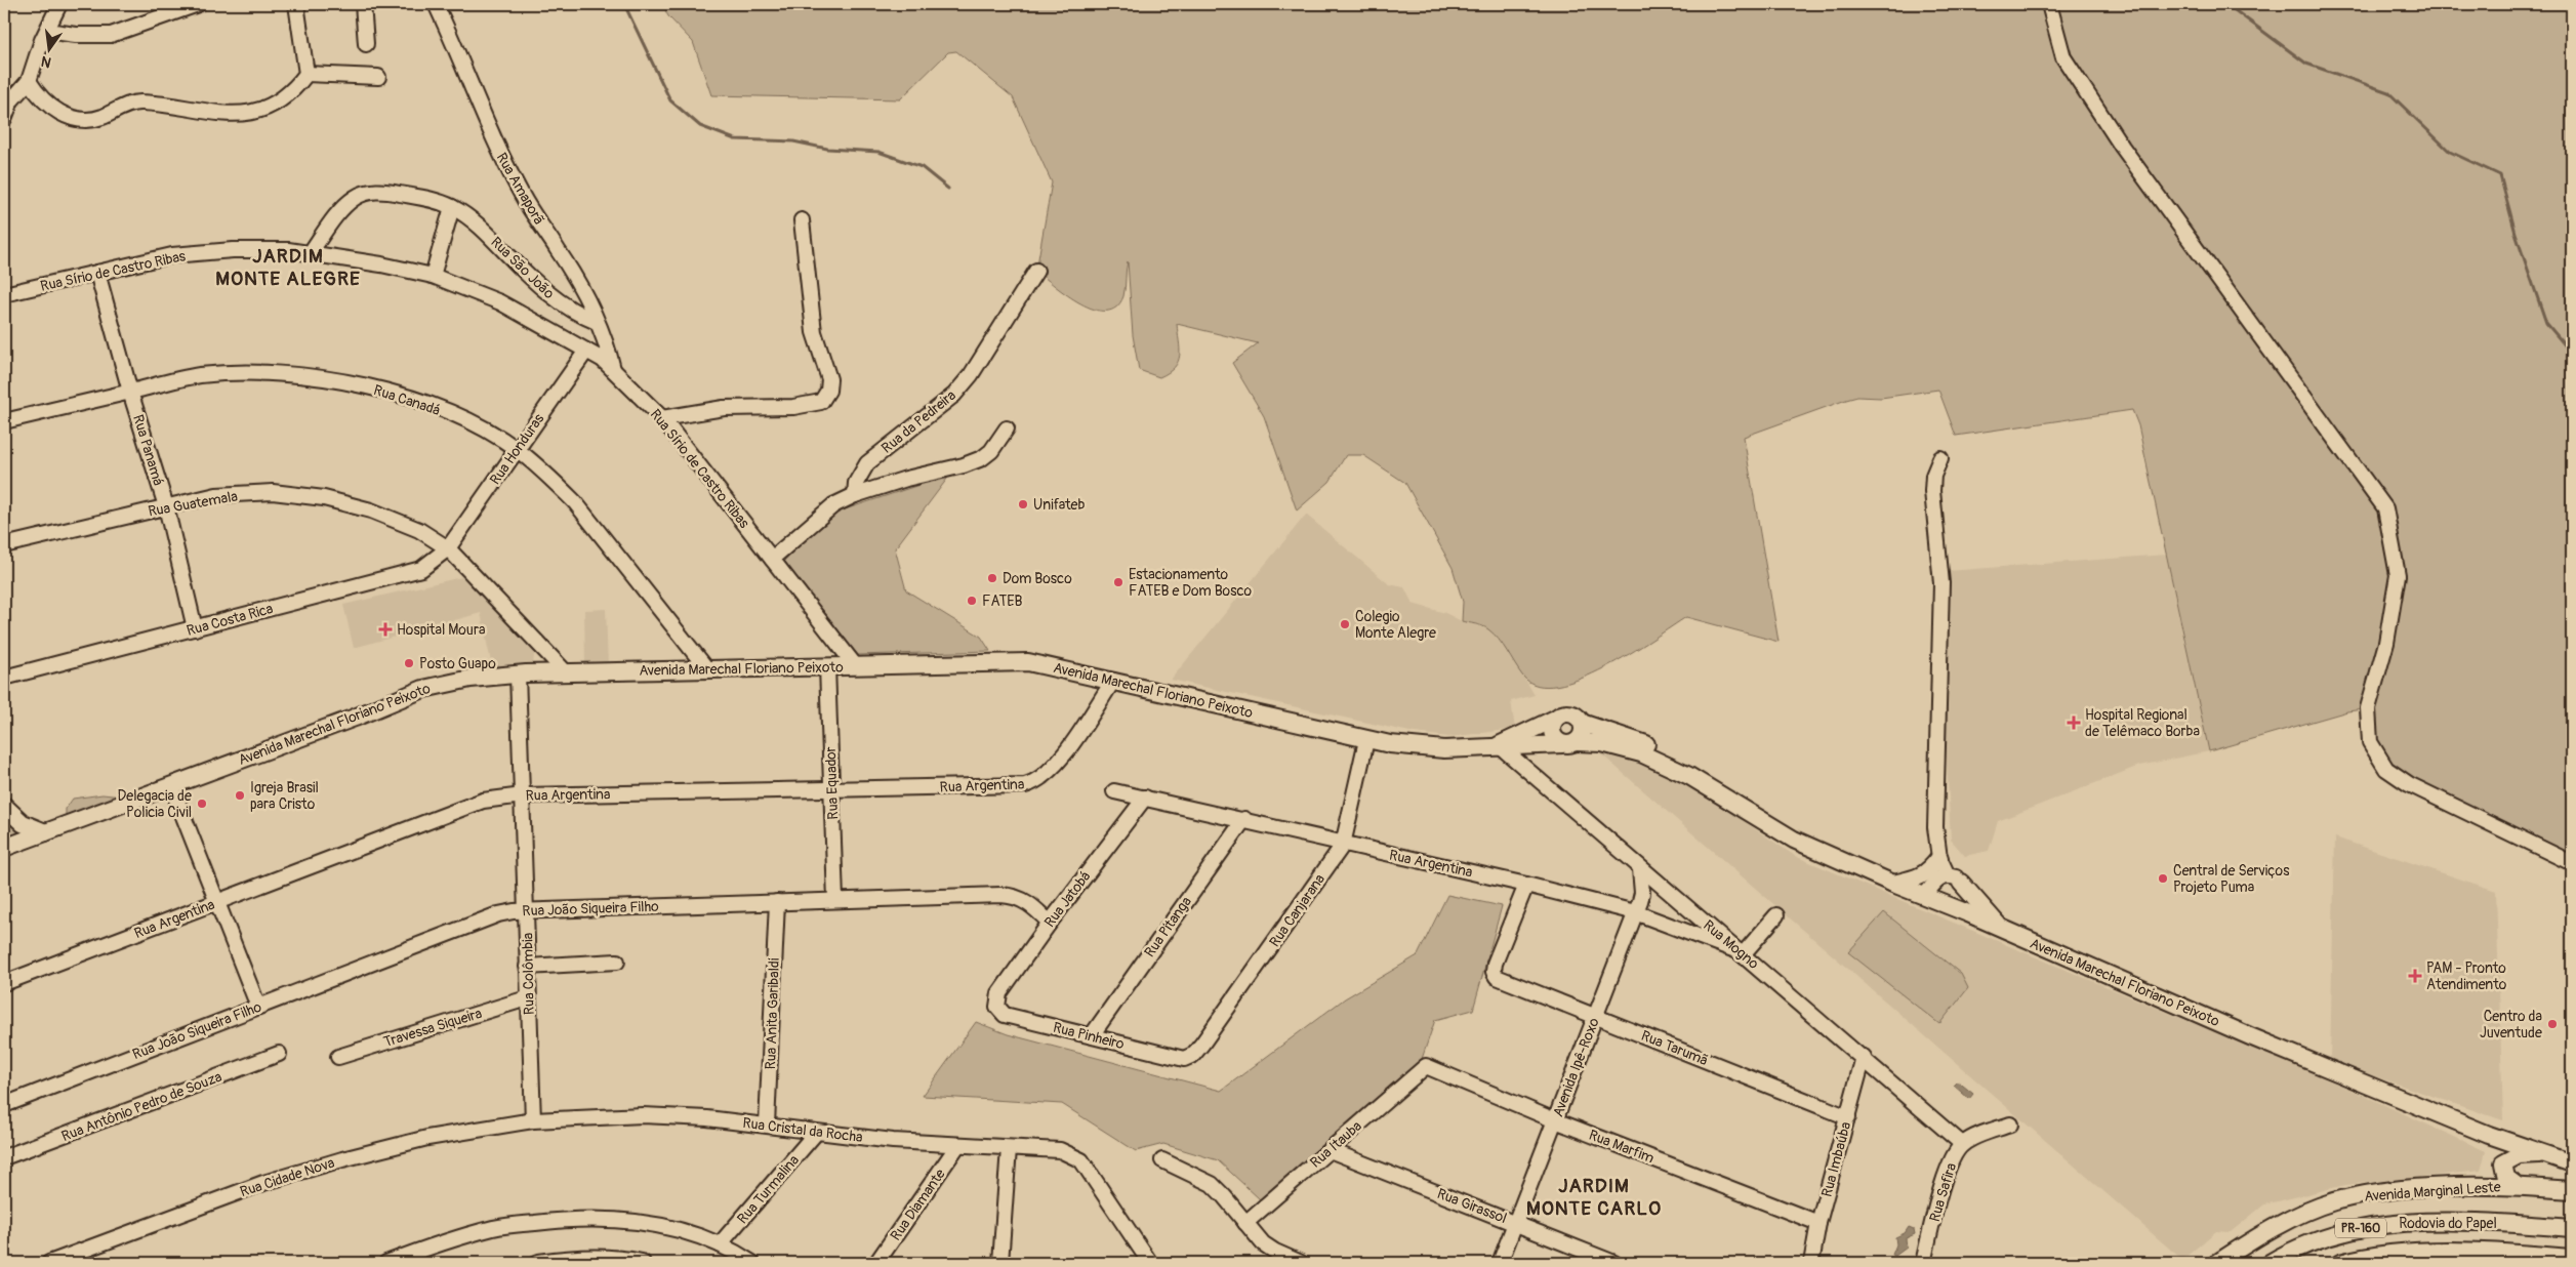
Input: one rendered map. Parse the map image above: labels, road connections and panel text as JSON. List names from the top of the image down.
{
  "streets": {
    "main road": [
      "Avenida Marechal Floriano Peixoto",
      "Avenida Marginal Leste",
      "Rodovia do Papel",
      "PR-160"
    ],
    "street": [
      "Rua Amaporã",
      "Rua São João",
      "Rua Sírio de Castro Ribas",
      "Rua Canadá",
      "Rua da Pedreira",
      "Rua Honduras",
      "Rua Panamá",
      "Rua Guatemala",
      "Rua Costa Rica",
      "Rua Equador",
      "Rua Argentina",
      "Rua Jatobá",
      "Rua João Siqueira Filho",
      "Rua Canjarana",
      "Rua Pitanga",
      "Rua Mogno",
      "Rua Colômbia",
      "Rua Anita Garibaldi",
      "Travessa Siqueira",
      "Rua Pinheiro",
      "Rua Tarumã",
      "Avenida Ipê-Roxo",
      "Rua Antônio Pedro de Souza",
      "Rua Cristal da Rocha",
      "Rua Itauba",
      "Rua Marfim",
      "Rua Imbaúba",
      "Rua Cidade Nova",
      "Rua Turmalina",
      "Rua Safira",
      "Rua Diamante",
      "Rua Girassol"
    ]
  },
  "crossings": [
    ["Rua Amaporã", "Rua São João"],
    ["Rua Amaporã", "Rua Sírio de Castro Ribas"],
    ["Rua São João", "Rua Sírio de Castro Ribas"],
    ["Rua Sírio de Castro Ribas", "Rua Honduras"],
    ["Rua Sírio de Castro Ribas", "Rua Panamá"],
    ["Rua Sírio de Castro Ribas", "Avenida Marechal Floriano Peixoto"],
    ["Rua Canadá", "Rua Honduras"],
    ["Rua Canadá", "Rua Panamá"],
    ["Rua Canadá", "Avenida Marechal Floriano Peixoto"],
    ["Rua Honduras", "Rua Guatemala"],
    ["Rua Honduras", "Rua Costa Rica"],
    ["Rua Panamá", "Rua Guatemala"],
    ["Rua Panamá", "Rua Costa Rica"],
    ["Rua Guatemala", "Rua Costa Rica"],
    ["Rua Guatemala", "Avenida Marechal Floriano Peixoto"],
    ["Avenida Marechal Floriano Peixoto", "Rua Equador"],
    ["Avenida Marechal Floriano Peixoto", "Rua Argentina"],
    ["Avenida Marechal Floriano Peixoto", "Rua Canjarana"],
    ["Avenida Marechal Floriano Peixoto", "Rua Mogno"],
    ["Avenida Marechal Floriano Peixoto", "Rua Colômbia"],
    ["Rua Equador", "Rua Argentina"],
    ["Rua Equador", "Rua João Siqueira Filho"],
    ["Rua Argentina", "Rua Jatobá"],
    ["Rua Argentina", "Rua Canjarana"],
    ["Rua Argentina", "Rua Pitanga"],
    ["Rua Argentina", "Rua Mogno"],
    ["Rua Argentina", "Rua Colômbia"],
    ["Rua Argentina", "Rua Tarumã"],
    ["Rua Argentina", "Avenida Ipê-Roxo"],
    ["Rua Jatobá", "Rua João Siqueira Filho"],
    ["Rua Jatobá", "Rua Pinheiro"],
    ["Rua João Siqueira Filho", "Rua Colômbia"],
    ["Rua João Siqueira Filho", "Rua Anita Garibaldi"],
    ["Rua Canjarana", "Rua Pinheiro"],
    ["Rua Pitanga", "Rua Pinheiro"],
    ["Rua Mogno", "Avenida Ipê-Roxo"],
    ["Rua Mogno", "Rua Imbaúba"],
    ["Rua Mogno", "Rua Safira"],
    ["Rua Colômbia", "Travessa Siqueira"],
    ["Rua Colômbia", "Rua Cristal da Rocha"],
    ["Rua Colômbia", "Rua Cidade Nova"],
    ["Rua Anita Garibaldi", "Rua Cristal da Rocha"],
    ["Rua Tarumã", "Avenida Ipê-Roxo"],
    ["Rua Tarumã", "Rua Imbaúba"],
    ["Avenida Ipê-Roxo", "Rua Marfim"],
    ["Avenida Ipê-Roxo", "Rua Girassol"],
    ["Rua Cristal da Rocha", "Rua Cidade Nova"],
    ["Rua Cristal da Rocha", "Rua Turmalina"],
    ["Rua Cristal da Rocha", "Rua Diamante"],
    ["Rua Itauba", "Rua Marfim"],
    ["Rua Itauba", "Rua Girassol"],
    ["Rua Marfim", "Rua Imbaúba"]
  ],
  "districts": ["JARDIM MONTE ALEGRE", "JARDIM MONTE CARLO"],
  "places": {
    "other": [
      "Unifateb",
      "Dom Bosco",
      "Estacionamento FATEB e Dom Bosco",
      "FATEB",
      "Colegio Monte Alegre",
      "Posto Guapo",
      "Igreja Brasil para Cristo",
      "Delegacia de Policia Civil",
      "Central de Serviços Projeto Puma",
      "Centro da Juventude"
    ],
    "health": ["Hospital Moura", "Hospital Regional de Telêmaco Borba", "PAM - Pronto Atendimento"]
  },
  "north": "bottom"
}
